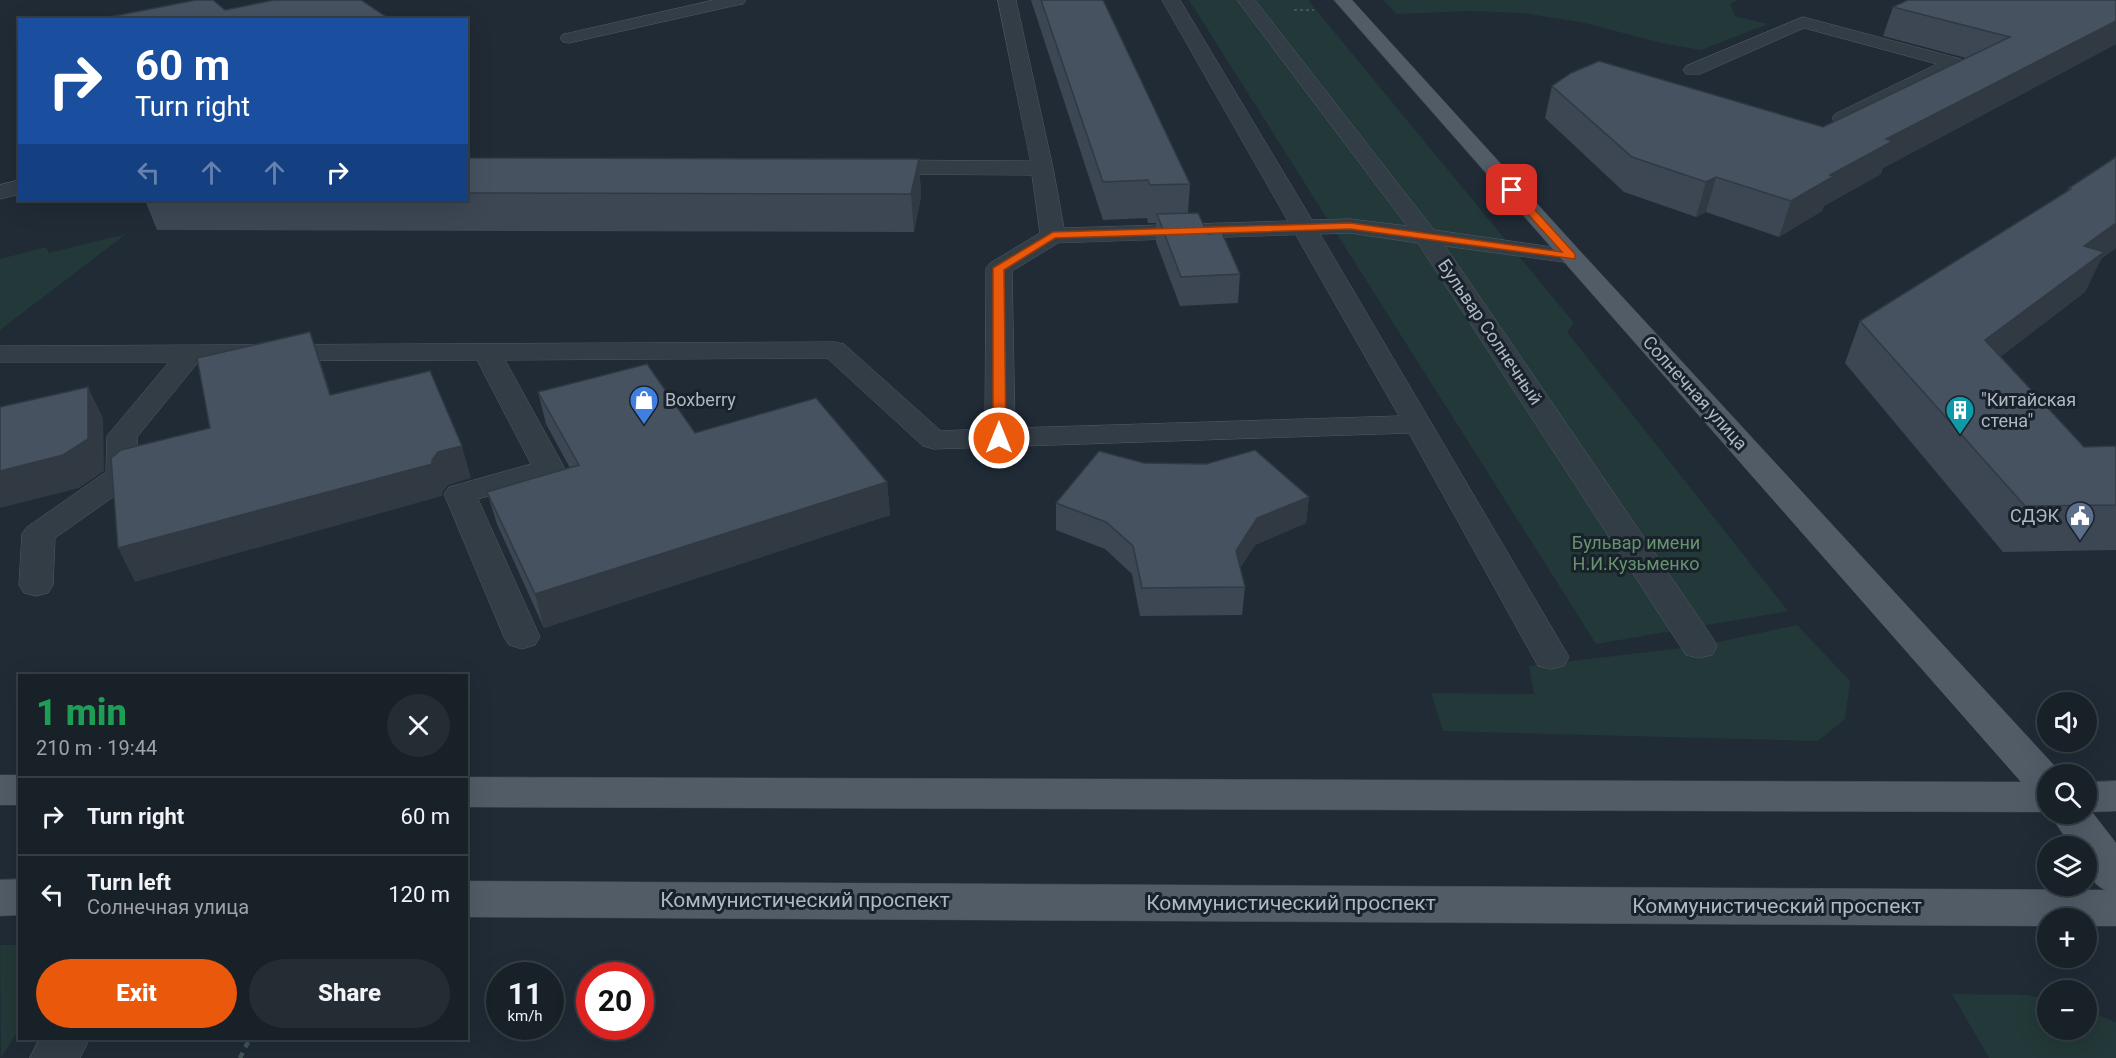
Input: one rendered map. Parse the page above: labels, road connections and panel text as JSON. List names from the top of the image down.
{
  "streets": {
    "main road": ["Солнечная улица", "Коммунистический проспект"],
    "street": ["Бульвар Солнечный"]
  },
  "parks": ["Бульвар имени Н.И.Кузьменко"],
  "places": {
    "shop": ["Boxberry"],
    "building": ["\"Китайская стена\""],
    "public building": ["СДЭК"]
  },
  "page": {
    "turn": ["60 m", "Turn right"],
    "heading": ["1 min", "210 m · 19:44"],
    "map_buttons": ["+", "−"],
    "list": [
      {
        "name": "Turn right",
        "value": "60 m"
      },
      {
        "name": "Turn left",
        "note": "Солнечная улица",
        "value": "120 m"
      }
    ],
    "buttons": ["Exit", "Share"],
    "speed": "11 km/h",
    "limit": "20"
  }
}
